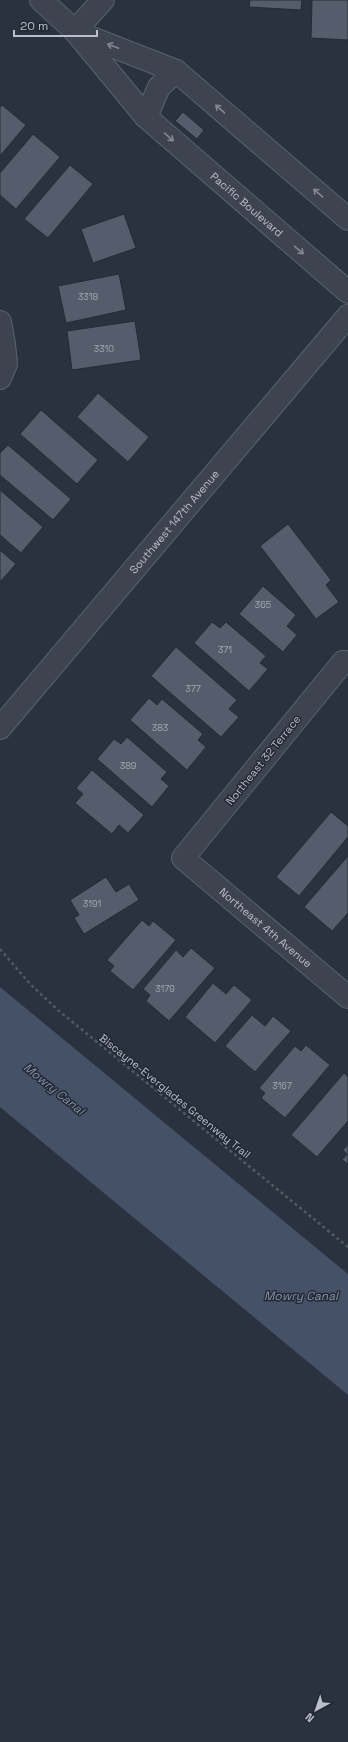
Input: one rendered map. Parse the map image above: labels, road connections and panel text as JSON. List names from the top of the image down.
{
  "streets": {
    "street": [
      "Pacific Boulevard",
      "Southwest 147th Avenue",
      "Northeast 32 Terrace",
      "Northeast 4th Avenue"
    ],
    "path": ["Biscayne-Everglades Greenway Trail"]
  },
  "crossings": [
    ["Northeast 32 Terrace", "Northeast 4th Avenue"]
  ],
  "water": ["Mowry Canal"],
  "house_numbers": [
    "3318",
    "3310",
    "365",
    "371",
    "377",
    "383",
    "389",
    "3191",
    "3179",
    "3167"
  ],
  "scale_bar": "20 m",
  "north": "bottom left"
}
